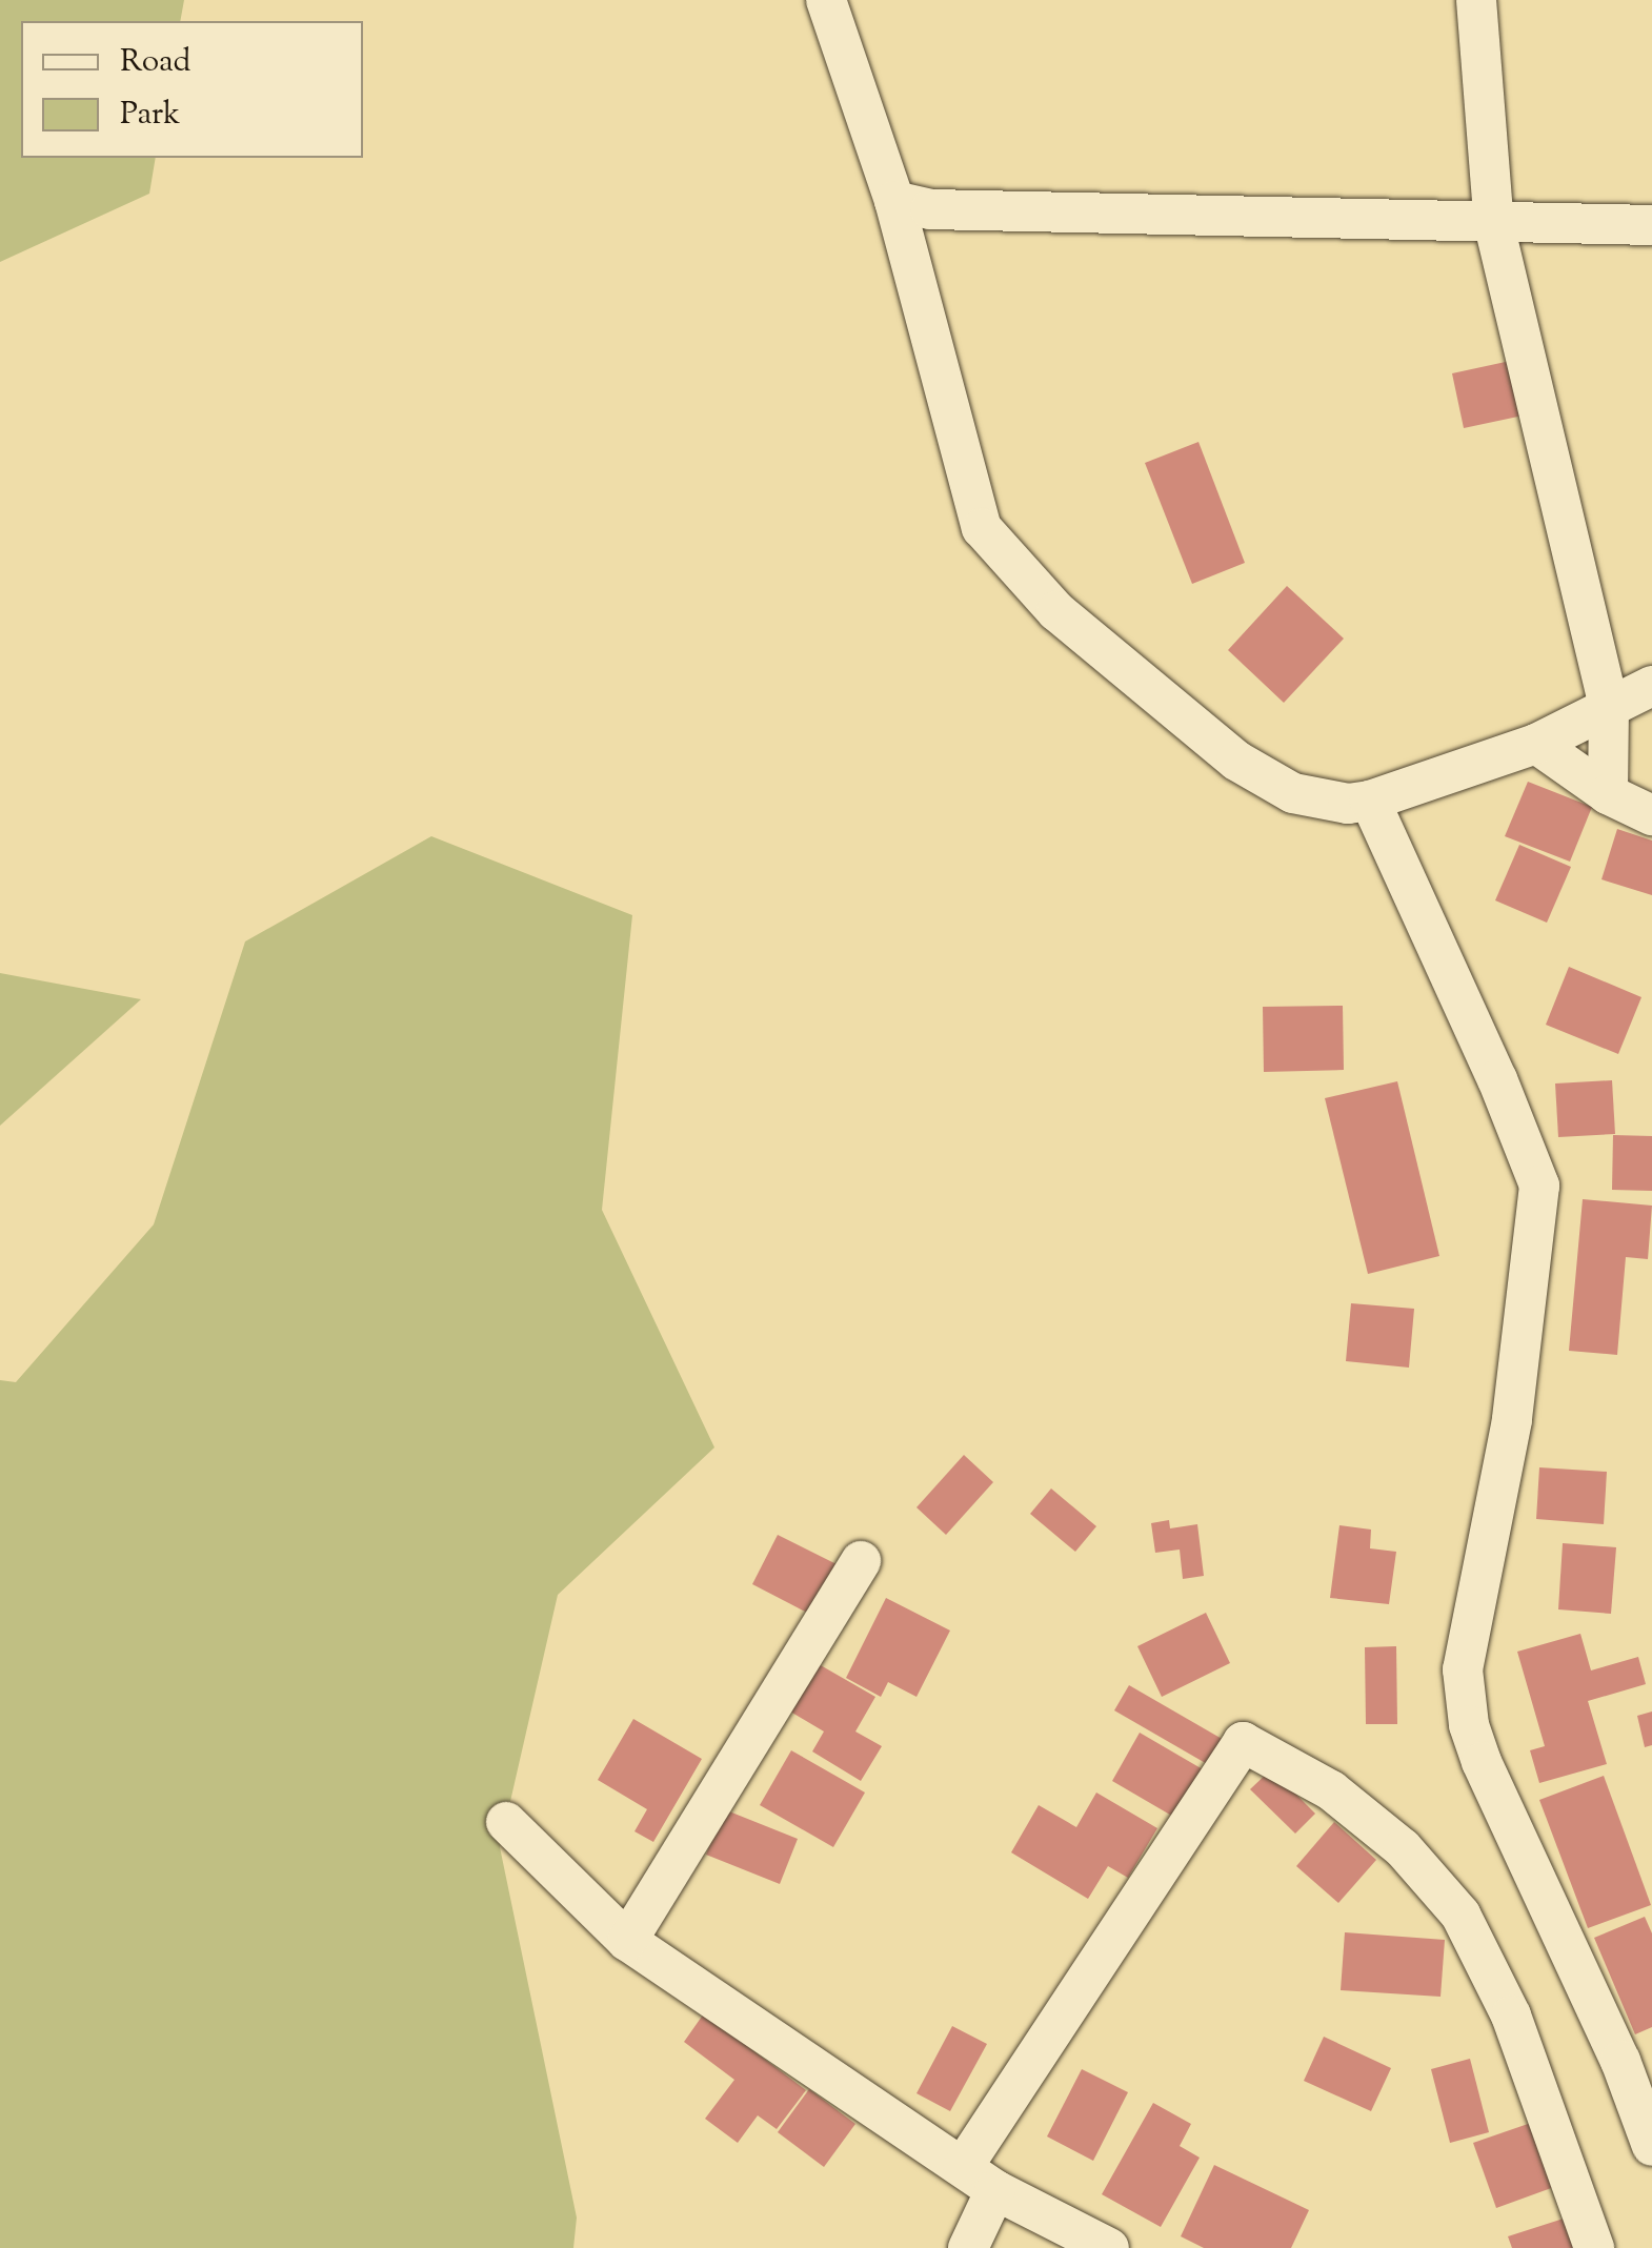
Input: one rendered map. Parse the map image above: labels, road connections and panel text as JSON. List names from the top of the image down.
{
  "legend": ["Road", "Park"]
}
